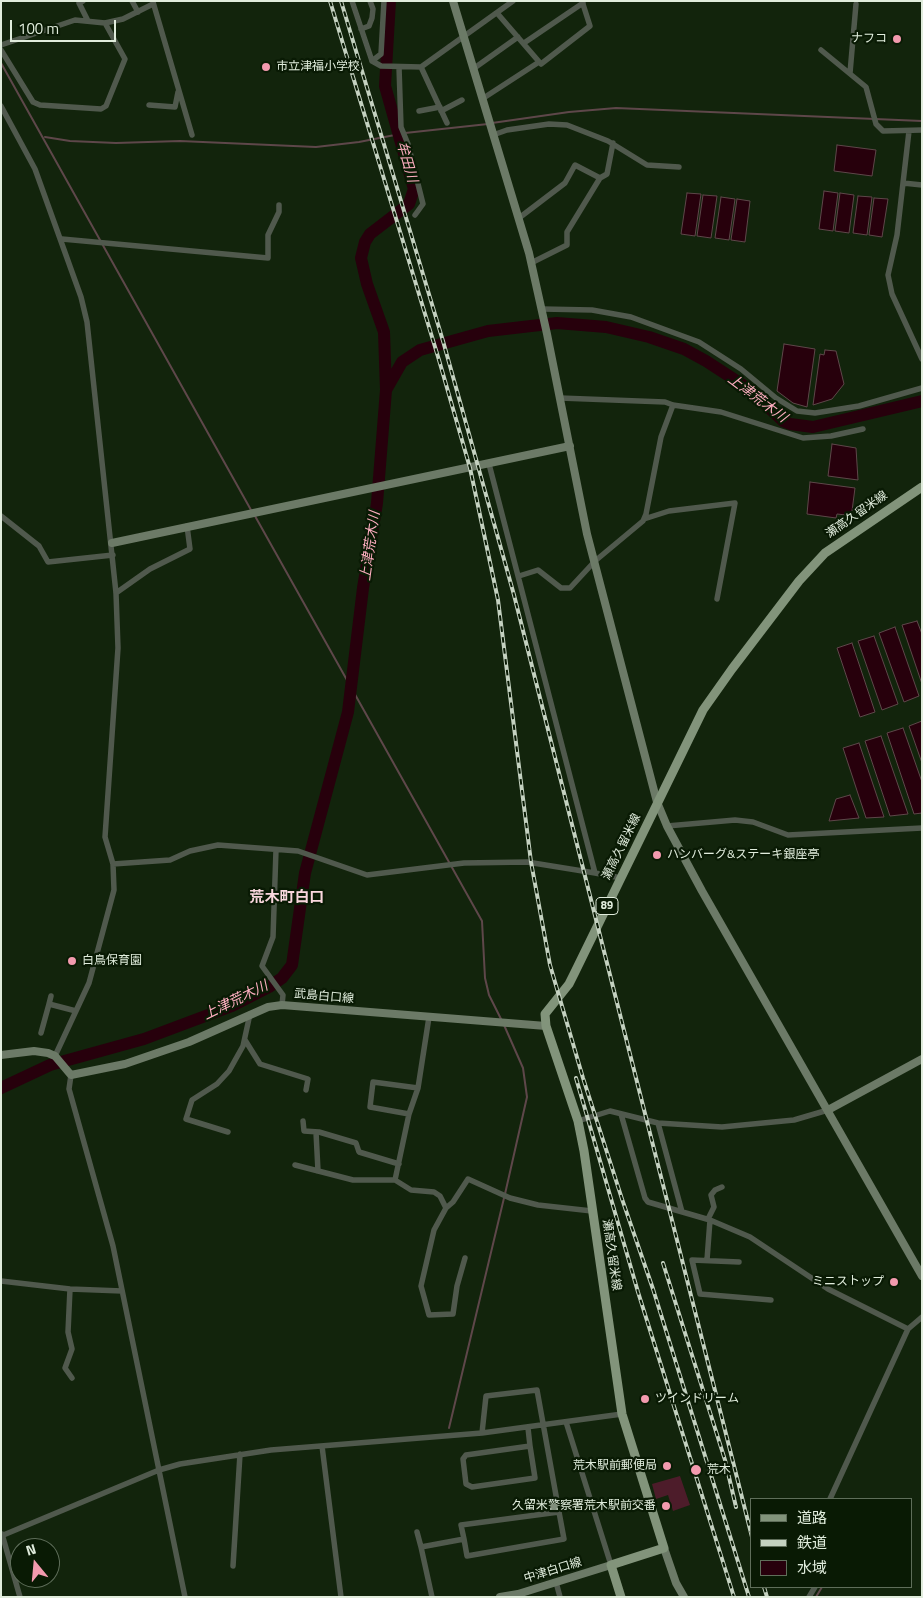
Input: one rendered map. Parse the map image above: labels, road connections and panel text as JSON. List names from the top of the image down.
{
  "streets": {
    "main road": ["瀬高久留米線", "89"],
    "street": ["武島白口線", "中津白口線"]
  },
  "crossings": [
    ["瀬高久留米線", "武島白口線"]
  ],
  "districts": ["荒木町白口"],
  "water": ["牟田川", "上津荒木川"],
  "places": [
    "ナフコ",
    "市立津福小学校",
    "ハンバーグ&ステーキ銀座亭",
    "白鳥保育園",
    "ミニストップ",
    "ツインドリーム",
    "荒木駅前郵便局",
    "荒木",
    "久留米警察署荒木駅前交番"
  ],
  "legend": ["道路", "鉄道", "水域"],
  "scale_bar": "100 m",
  "north": "top"
}
